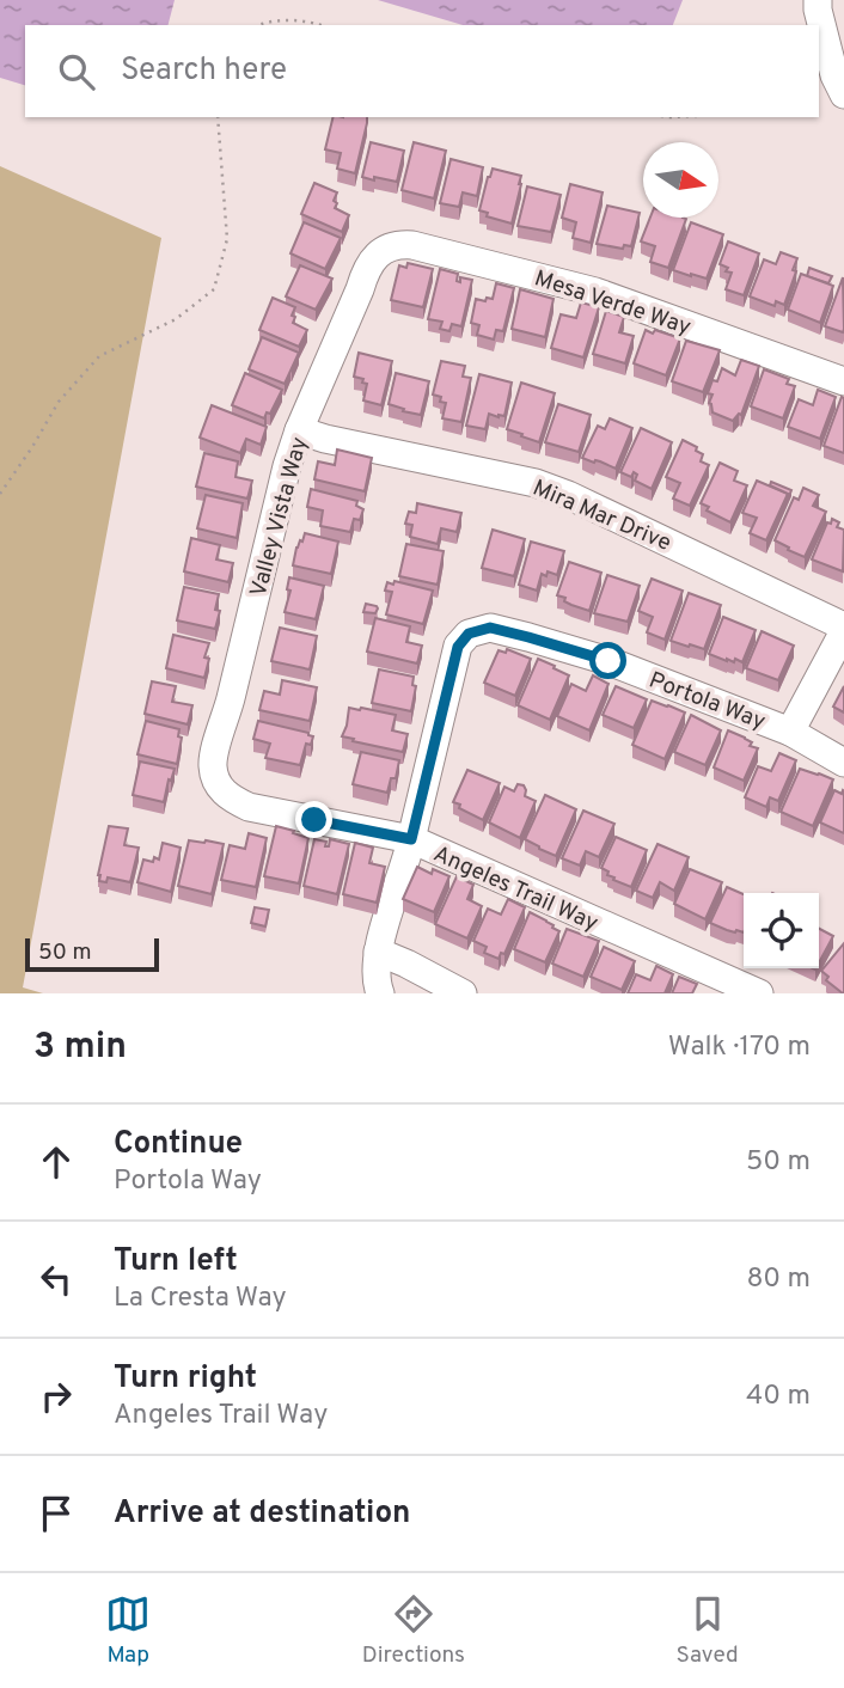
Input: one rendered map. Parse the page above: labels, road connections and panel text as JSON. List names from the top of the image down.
{
  "streets": {
    "street": [
      "Mesa Verde Way",
      "Mira Mar Drive",
      "Valley Vista Way",
      "Portola Way",
      "Angeles Trail Way"
    ]
  },
  "crossings": [
    ["Mesa Verde Way", "Valley Vista Way"],
    ["Mira Mar Drive", "Valley Vista Way"],
    ["Valley Vista Way", "Angeles Trail Way"],
    ["Portola Way", "Angeles Trail Way"]
  ],
  "scale_bar": "50 m",
  "north": "right",
  "page": {
    "search": "Search here",
    "scale": "50 m",
    "heading": ["3 min", "Walk · 170 m"],
    "list": [
      ["Continue", "Portola Way", "50 m"],
      ["Turn left", "La Cresta Way", "80 m"],
      ["Turn right", "Angeles Trail Way", "40 m"],
      "Arrive at destination"
    ],
    "nav": ["Map", "Directions", "Saved"]
  }
}
